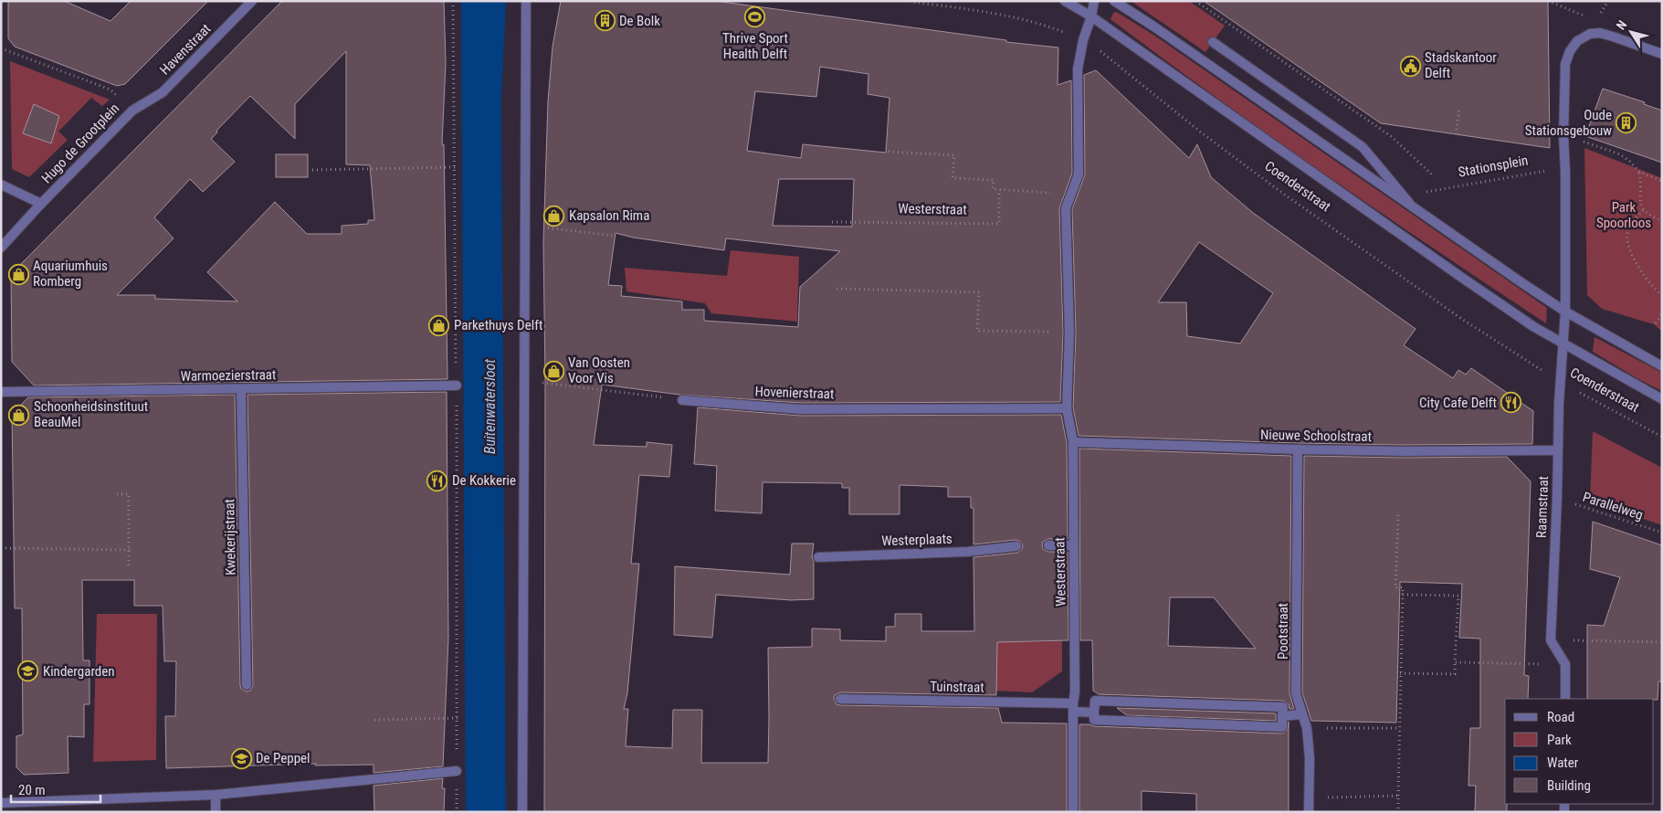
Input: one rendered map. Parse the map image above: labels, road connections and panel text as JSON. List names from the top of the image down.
{
  "streets": {
    "street": [
      "Havenstraat",
      "Hugo de Grootplein",
      "Coenderstraat",
      "Westerstraat",
      "Warmoezierstraat",
      "Hovenierstraat",
      "Nieuwe Schoolstraat",
      "Raamstraat",
      "Kwekerijstraat",
      "Westerplaats",
      "Pootstraat",
      "Tuinstraat"
    ],
    "path": ["Stationsplein", "Parallelweg"]
  },
  "crossings": [
    ["Havenstraat", "Hugo de Grootplein"],
    ["Coenderstraat", "Westerstraat"],
    ["Coenderstraat", "Raamstraat"],
    ["Westerstraat", "Hovenierstraat"],
    ["Westerstraat", "Nieuwe Schoolstraat"],
    ["Westerstraat", "Tuinstraat"],
    ["Warmoezierstraat", "Kwekerijstraat"],
    ["Nieuwe Schoolstraat", "Raamstraat"],
    ["Nieuwe Schoolstraat", "Pootstraat"],
    ["Parallelweg", "Raamstraat"]
  ],
  "water": ["Buitenwatersloot"],
  "parks": ["Park Spoorloos"],
  "places": {
    "sports": ["Thrive Sport Health Delft"],
    "building": ["De Bolk", "Oude Stationsgebouw"],
    "public building": ["Stadskantoor Delft"],
    "shop": [
      "Kapsalon Rima",
      "Aquariumhuis Romberg",
      "Parkethuys Delft",
      "Van Oosten Voor Vis",
      "Schoonheidsinstituut BeauMel"
    ],
    "restaurant": ["City Cafe Delft", "De Kokkerie"],
    "school or university": ["Kindergarden", "De Peppel"]
  },
  "legend": [
    "Road",
    "Park",
    "Water",
    "Building"
  ],
  "scale_bar": "20 m",
  "north": "top left"
}
